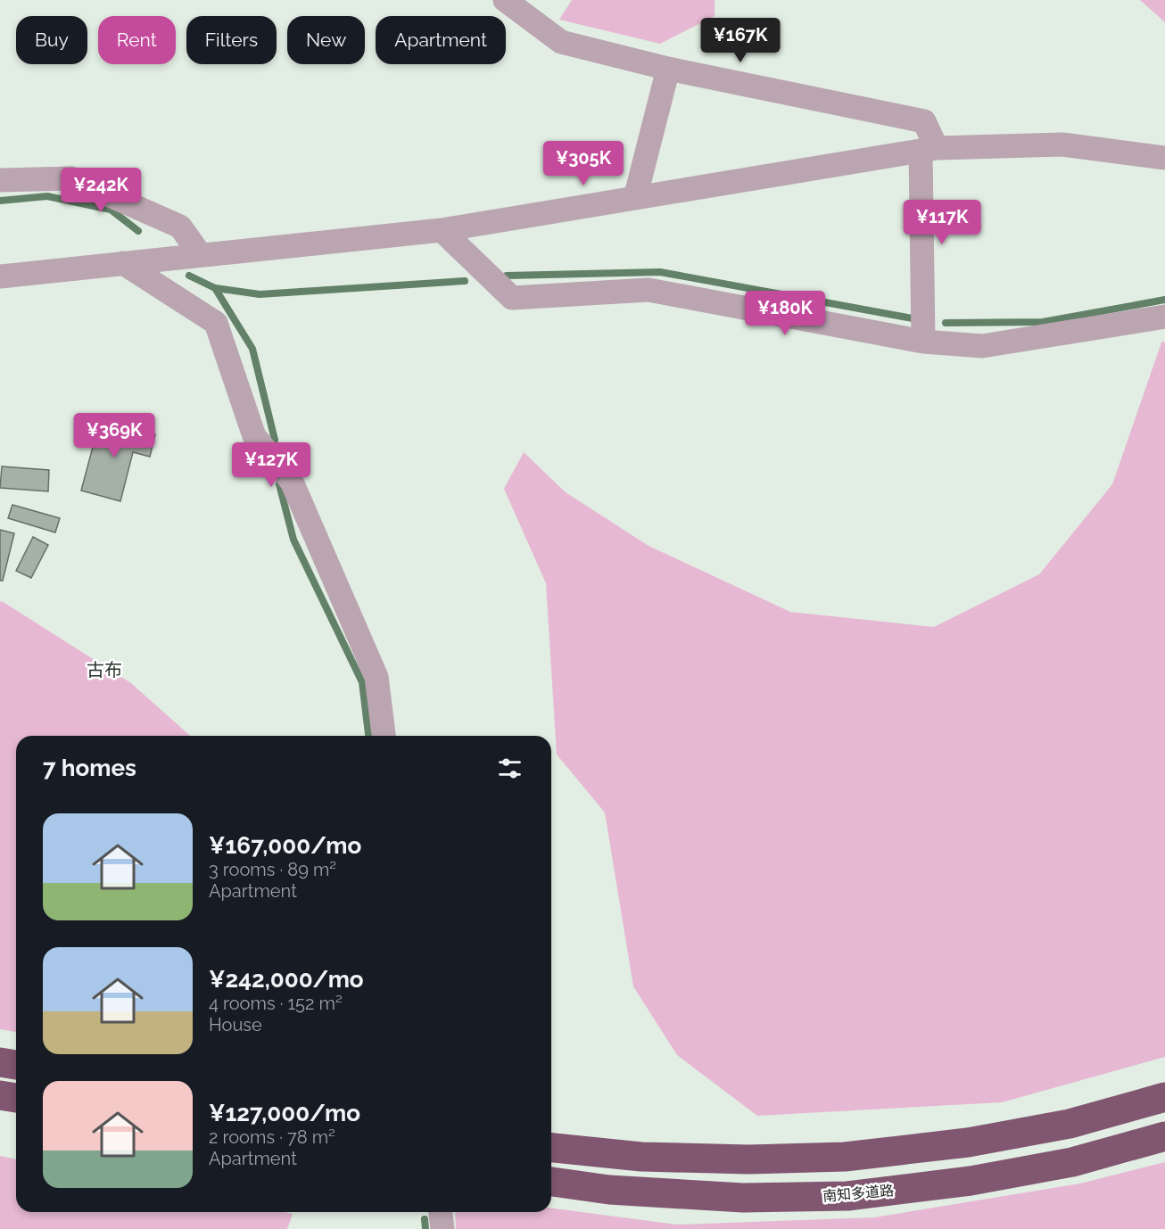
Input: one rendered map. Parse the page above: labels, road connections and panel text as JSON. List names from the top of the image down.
{
  "streets": {
    "highway": ["南知多道路"]
  },
  "districts": ["古布"],
  "page": {
    "chip": [
      "Buy",
      "Rent",
      "Filters",
      "New",
      "Apartment"
    ],
    "price": [
      "¥167K",
      "¥305K",
      "¥242K",
      "¥117K",
      "¥180K",
      "¥369K",
      "¥127K"
    ],
    "heading": "7 homes",
    "list": [
      {
        "name": "¥167,000/mo",
        "note": "3 rooms · 89 m² · Apartment"
      },
      {
        "name": "¥242,000/mo",
        "note": "4 rooms · 152 m² · House"
      },
      {
        "name": "¥127,000/mo",
        "note": "2 rooms · 78 m² · Apartment"
      }
    ]
  }
}
